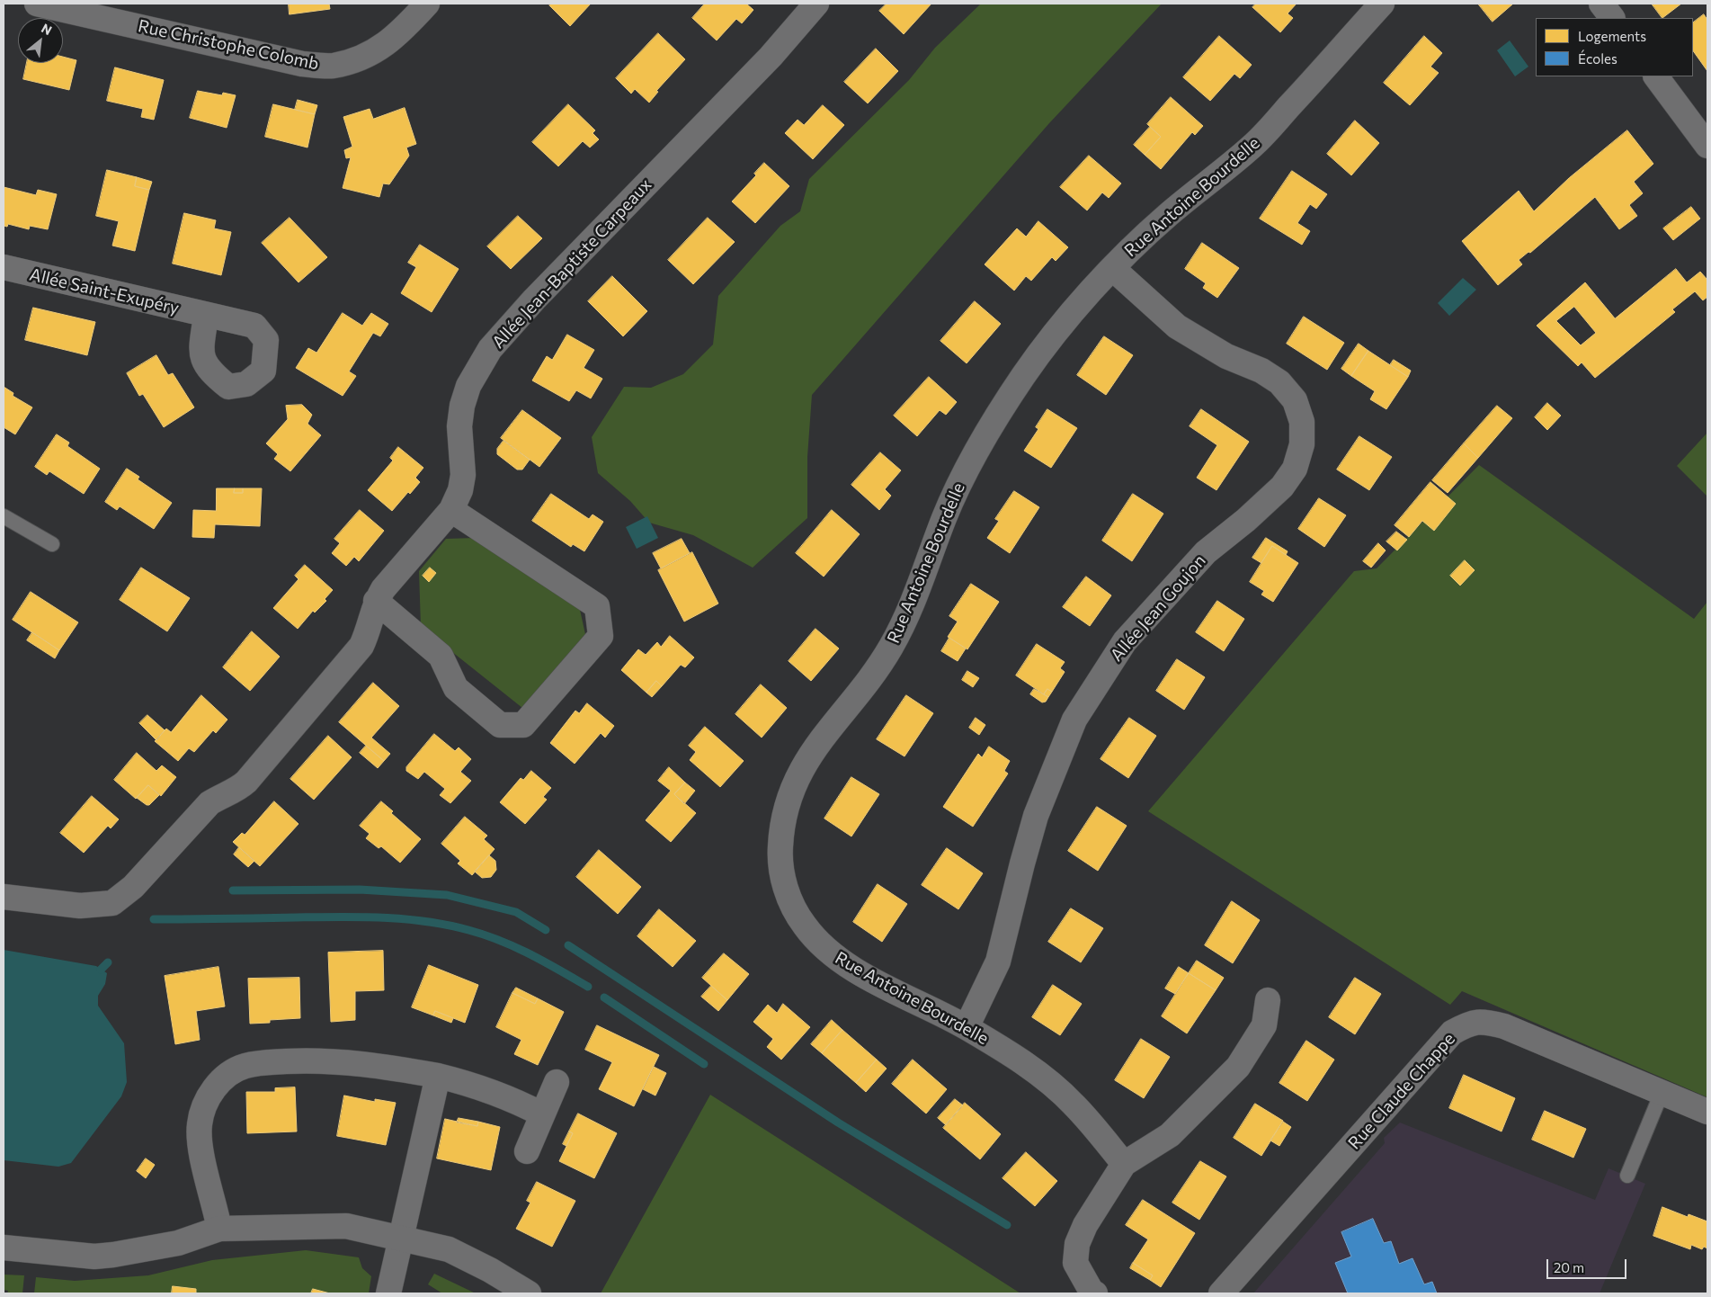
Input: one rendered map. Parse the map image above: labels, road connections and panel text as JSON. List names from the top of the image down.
{
  "streets": {
    "street": [
      "Rue Christophe Colomb",
      "Rue Antoine Bourdelle",
      "Allée Jean-Baptiste Carpeaux",
      "Allée Saint-Exupéry",
      "Allée Jean Goujon",
      "Rue Claude Chappe"
    ]
  },
  "crossings": [
    ["Rue Antoine Bourdelle", "Allée Jean Goujon"]
  ],
  "legend": ["Logements", "Écoles"],
  "scale_bar": "20 m",
  "north": "top right"
}
